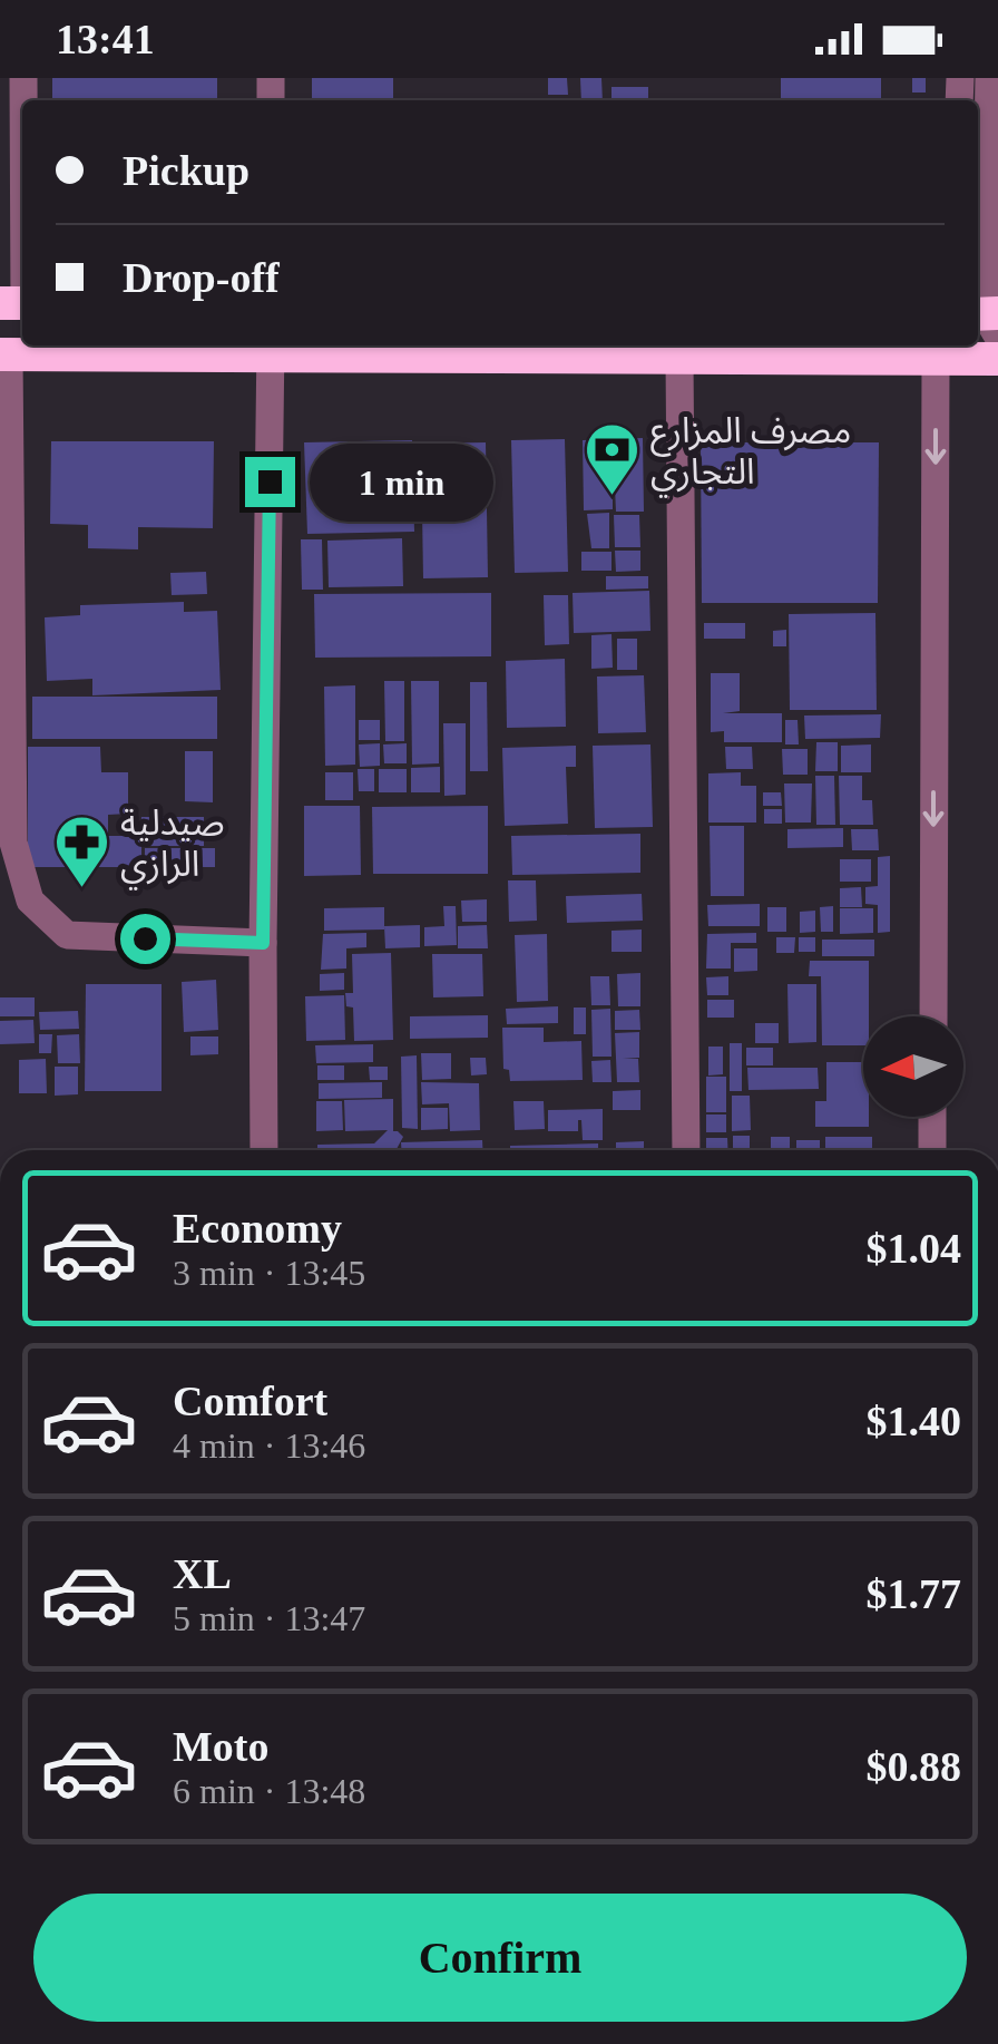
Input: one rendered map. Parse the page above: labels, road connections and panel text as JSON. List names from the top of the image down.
{
  "places": {
    "bank": ["مصرف المزارع التجاري"],
    "pharmacy": ["صيدلية الرازي"]
  },
  "north": "left",
  "page": {
    "status": "13:41",
    "banner": ["Pickup", "Drop-off"],
    "bubble": "1 min",
    "list": [
      {
        "name": "Economy",
        "note": "3 min · 13:45",
        "value": "$1.04"
      },
      {
        "name": "Comfort",
        "note": "4 min · 13:46",
        "value": "$1.40"
      },
      {
        "name": "XL",
        "note": "5 min · 13:47",
        "value": "$1.77"
      },
      {
        "name": "Moto",
        "note": "6 min · 13:48",
        "value": "$0.88"
      }
    ],
    "buttons": "Confirm"
  }
}
